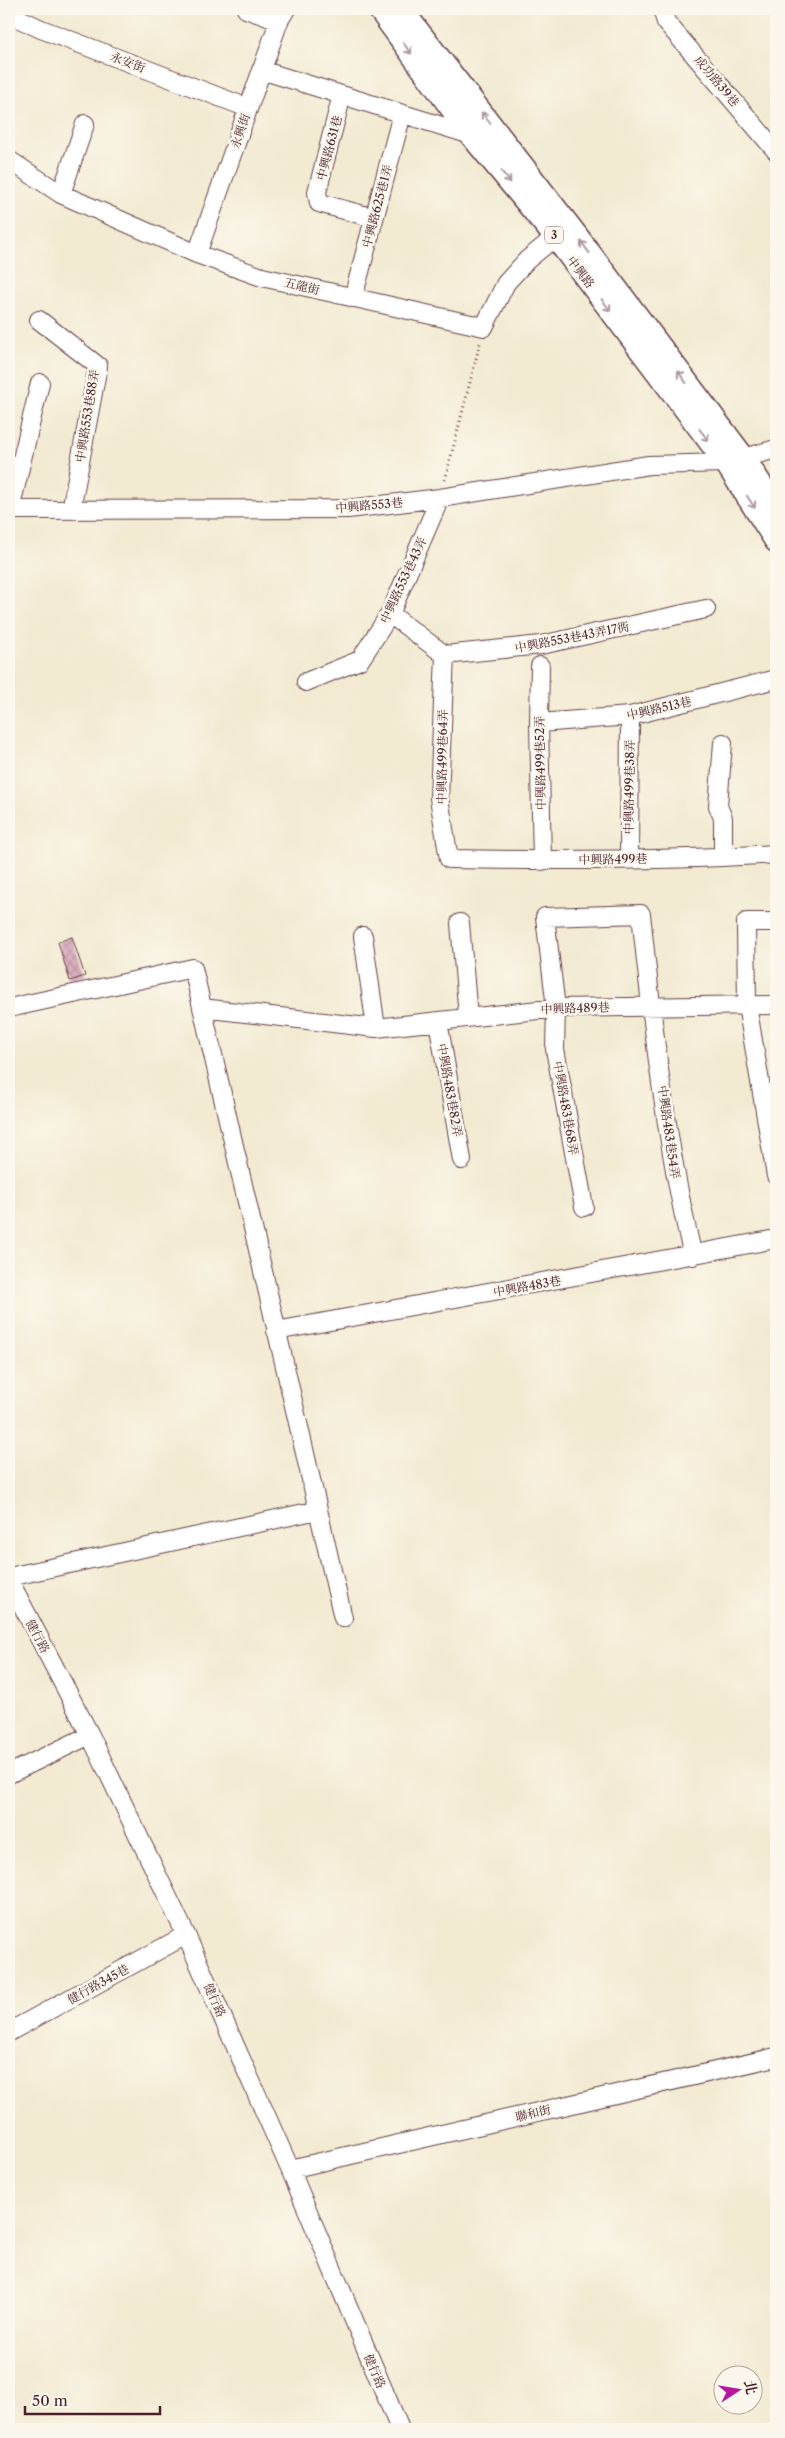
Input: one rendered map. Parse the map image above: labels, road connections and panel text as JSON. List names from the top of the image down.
{
  "streets": {
    "main road": ["3", "中興路"],
    "street": [
      "永安街",
      "成功路39巷",
      "永興街",
      "中興路631巷",
      "中興路625巷1弄",
      "五龍街",
      "中興路553巷88弄",
      "中興路553巷",
      "中興路553巷43弄",
      "中興路553巷43弄17衖",
      "中興路513巷",
      "中興路499巷64弄",
      "中興路499巷52弄",
      "中興路499巷38弄",
      "中興路499巷",
      "中興路489巷",
      "中興路483巷82弄",
      "中興路483巷68弄",
      "中興路483巷54弄",
      "中興路483巷",
      "健行路",
      "健行路345巷",
      "聯和街"
    ]
  },
  "crossings": [
    ["永安街", "永興街"],
    ["永興街", "五龍街"],
    ["中興路631巷", "中興路625巷1弄"],
    ["中興路625巷1弄", "五龍街"],
    ["中興路", "中興路553巷"],
    ["中興路553巷88弄", "中興路553巷"],
    ["中興路553巷", "中興路553巷43弄"],
    ["中興路553巷43弄17衖", "中興路499巷64弄"],
    ["中興路513巷", "中興路499巷52弄"],
    ["中興路513巷", "中興路499巷38弄"],
    ["中興路499巷64弄", "中興路499巷"],
    ["中興路499巷52弄", "中興路499巷"],
    ["中興路499巷38弄", "中興路499巷"],
    ["中興路489巷", "中興路483巷82弄"],
    ["中興路489巷", "中興路483巷68弄"],
    ["中興路489巷", "中興路483巷54弄"],
    ["中興路483巷68弄", "中興路483巷54弄"],
    ["中興路483巷54弄", "中興路483巷"],
    ["健行路", "健行路345巷"],
    ["健行路", "聯和街"]
  ],
  "scale_bar": "50 m",
  "north": "right"
}
